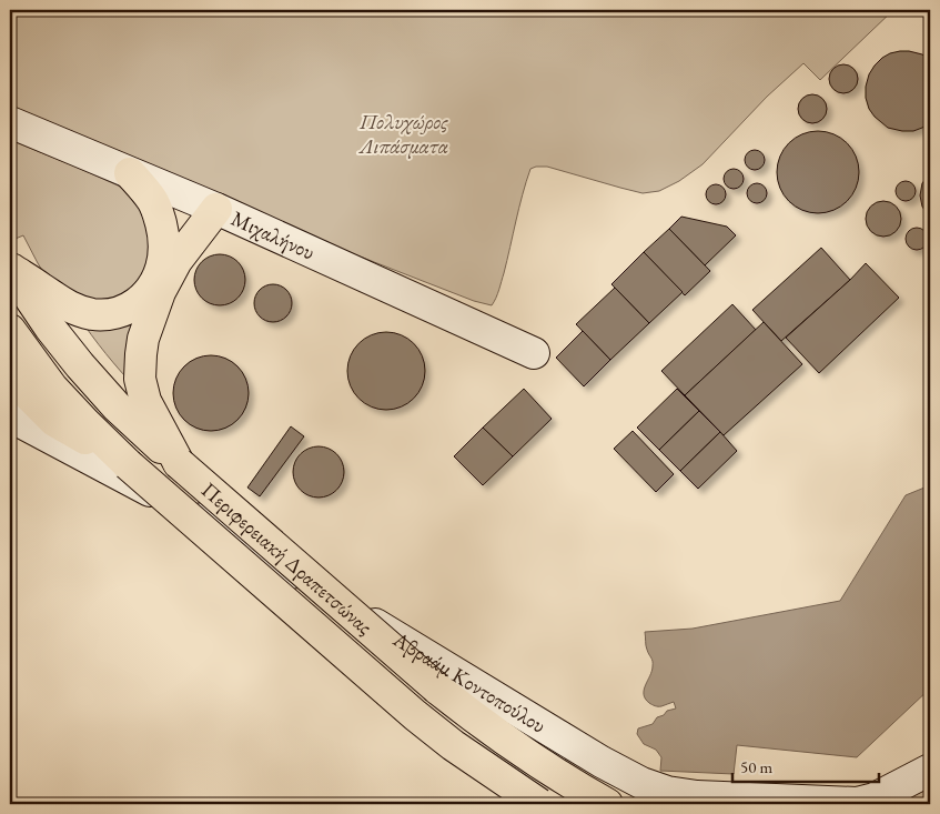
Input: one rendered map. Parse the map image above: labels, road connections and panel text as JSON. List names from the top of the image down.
{
  "streets": {
    "main road": ["Περιφερειακή Δραπετσώνας"],
    "street": ["Μιχαλήνου", "Αβραάμ Κοντοπούλου"]
  },
  "parks": ["Πολυχώρος Λιπάσματα"],
  "scale_bar": "50 m"
}
